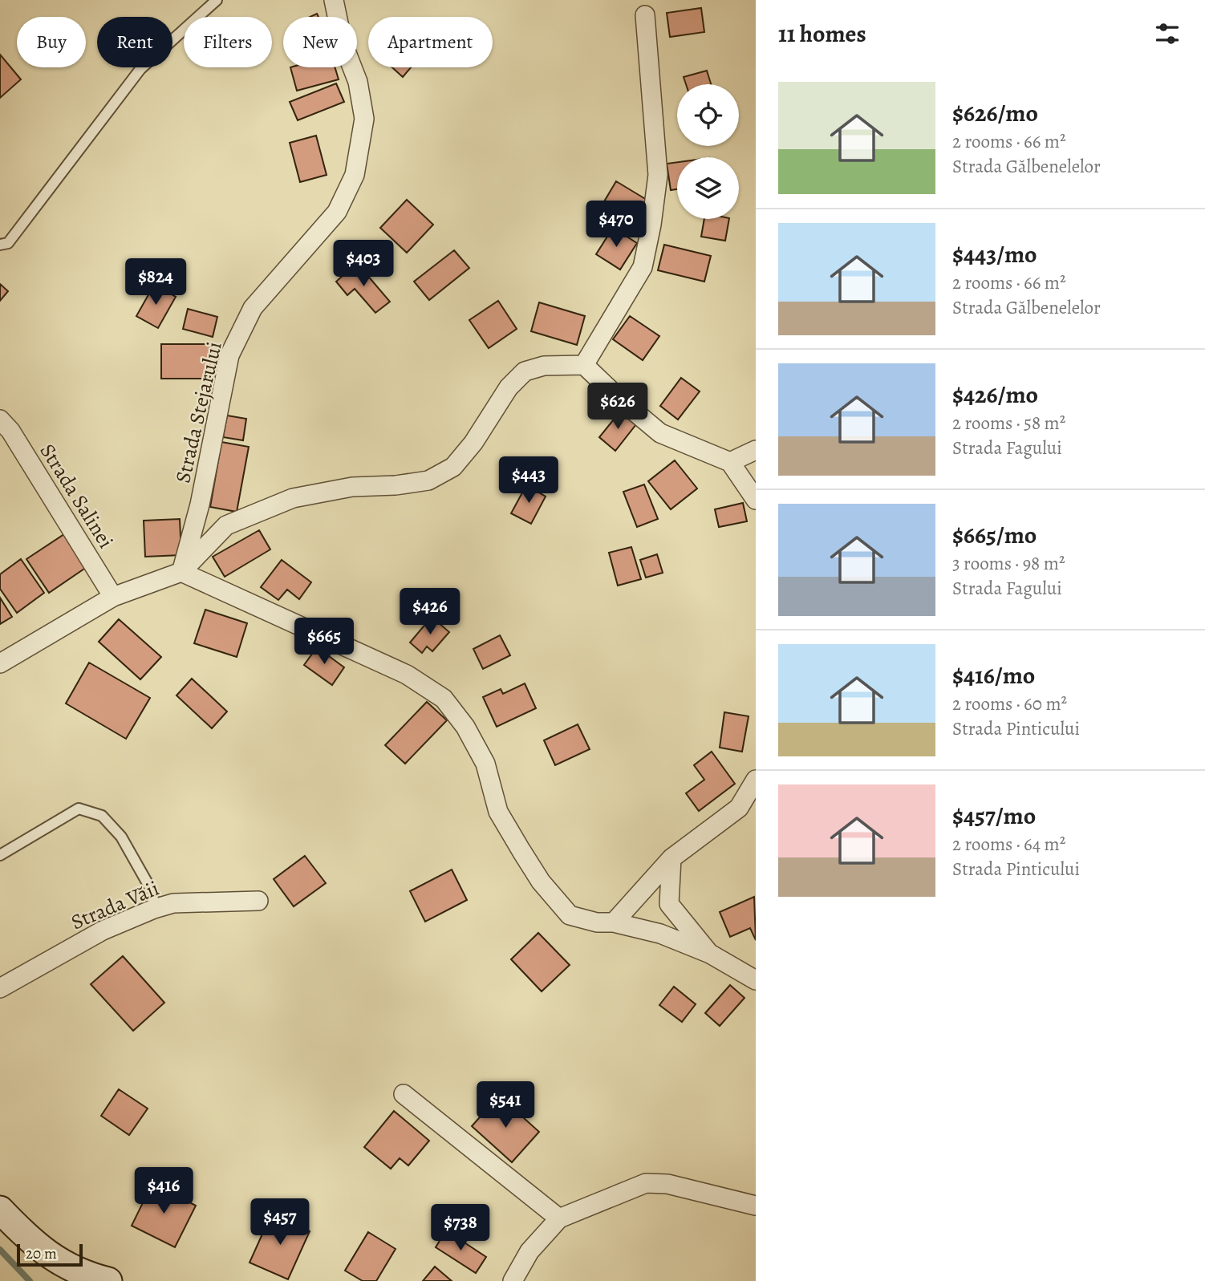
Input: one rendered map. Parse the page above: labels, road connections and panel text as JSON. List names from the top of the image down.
{
  "streets": {
    "street": ["Strada Stejarului", "Strada Salinei", "Strada Văii"]
  },
  "scale_bar": "20 m",
  "page": {
    "heading": "11 homes",
    "chip": [
      "Buy",
      "Rent",
      "Filters",
      "New",
      "Apartment"
    ],
    "list": [
      {
        "name": "$626/mo",
        "note": "2 rooms · 66 m² · Strada Gălbenelelor"
      },
      {
        "name": "$443/mo",
        "note": "2 rooms · 66 m² · Strada Gălbenelelor"
      },
      {
        "name": "$426/mo",
        "note": "2 rooms · 58 m² · Strada Fagului"
      },
      {
        "name": "$665/mo",
        "note": "3 rooms · 98 m² · Strada Fagului"
      },
      {
        "name": "$416/mo",
        "note": "2 rooms · 60 m² · Strada Pinticului"
      },
      {
        "name": "$457/mo",
        "note": "2 rooms · 64 m² · Strada Pinticului"
      }
    ],
    "price": [
      "$470",
      "$403",
      "$824",
      "$626",
      "$443",
      "$426",
      "$665",
      "$541",
      "$416",
      "$457",
      "$738"
    ],
    "scale": "20 m"
  }
}
